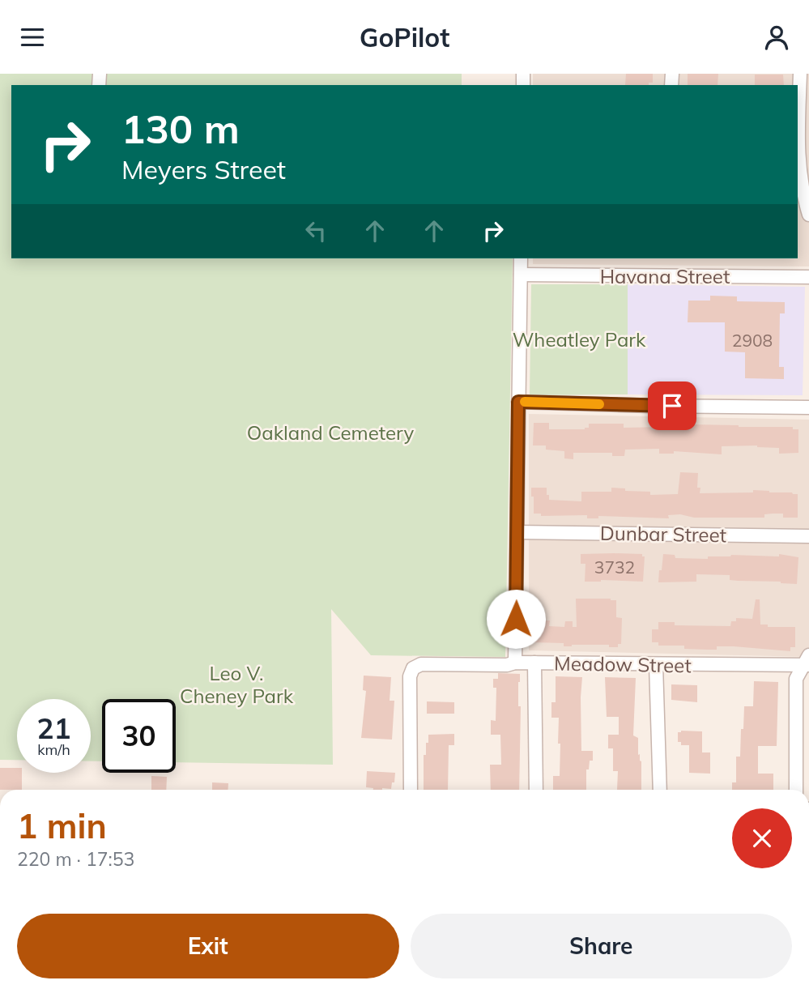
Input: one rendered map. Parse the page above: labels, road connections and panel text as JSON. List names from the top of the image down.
{
  "streets": {
    "street": ["Havana Street", "Dunbar Street", "Meadow Street"]
  },
  "parks": ["Wheatley Park", "Oakland Cemetery", "Leo V. Cheney Park"],
  "house_numbers": ["2908", "3732"],
  "page": {
    "header": "GoPilot",
    "turn": ["130 m", "Meyers Street"],
    "speed": "21 km/h",
    "limit": "30",
    "heading": ["1 min", "220 m · 17:53"],
    "buttons": ["Exit", "Share"]
  }
}
